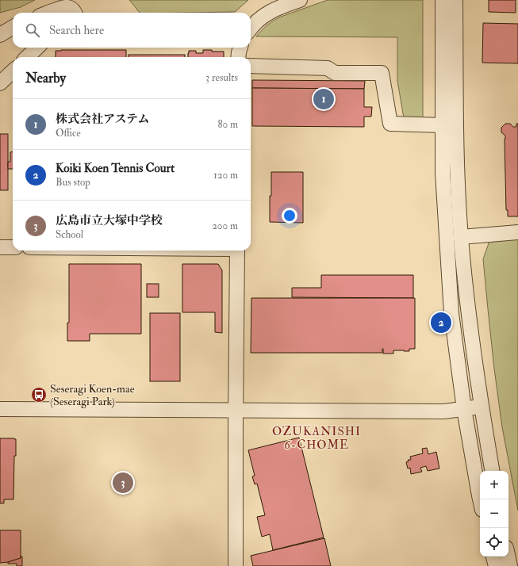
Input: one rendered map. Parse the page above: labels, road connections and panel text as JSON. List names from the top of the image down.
{
  "districts": ["OZUKANISHI 6-CHOME"],
  "places": {
    "bus stop": ["Seseragi Koen-mae (Seseragi Park)"]
  },
  "page": {
    "search": "Search here",
    "heading": ["Nearby", "3 results"],
    "pins": ["1", "2", "3"],
    "list": [
      {
        "mark": "1",
        "name": "株式会社アステム",
        "note": "Office",
        "value": "80 m"
      },
      {
        "mark": "2",
        "name": "Koiki Koen Tennis Court",
        "note": "Bus stop",
        "value": "120 m"
      },
      {
        "mark": "3",
        "name": "広島市立大塚中学校",
        "note": "School",
        "value": "200 m"
      }
    ],
    "map_buttons": ["+", "−"]
  }
}
